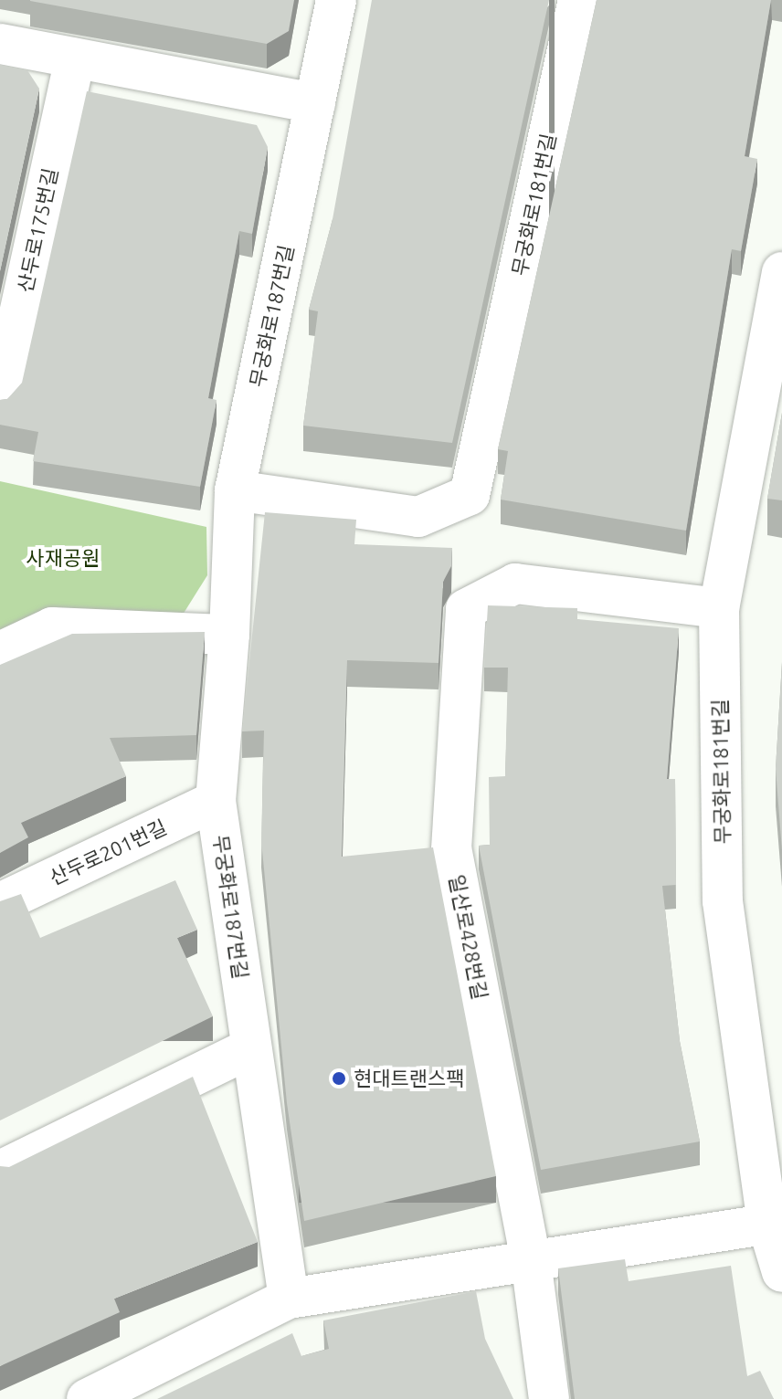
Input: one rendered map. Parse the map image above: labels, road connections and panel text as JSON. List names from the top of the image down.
{
  "streets": {
    "street": [
      "무궁화로181번길",
      "산두로175번길",
      "무궁화로187번길",
      "산두로201번길",
      "일산로428번길"
    ]
  },
  "crossings": [
    ["무궁화로181번길", "무궁화로187번길"],
    ["무궁화로181번길", "일산로428번길"],
    ["무궁화로187번길", "산두로201번길"]
  ],
  "parks": ["사재공원"],
  "places": ["현대트랜스팩"]
}
